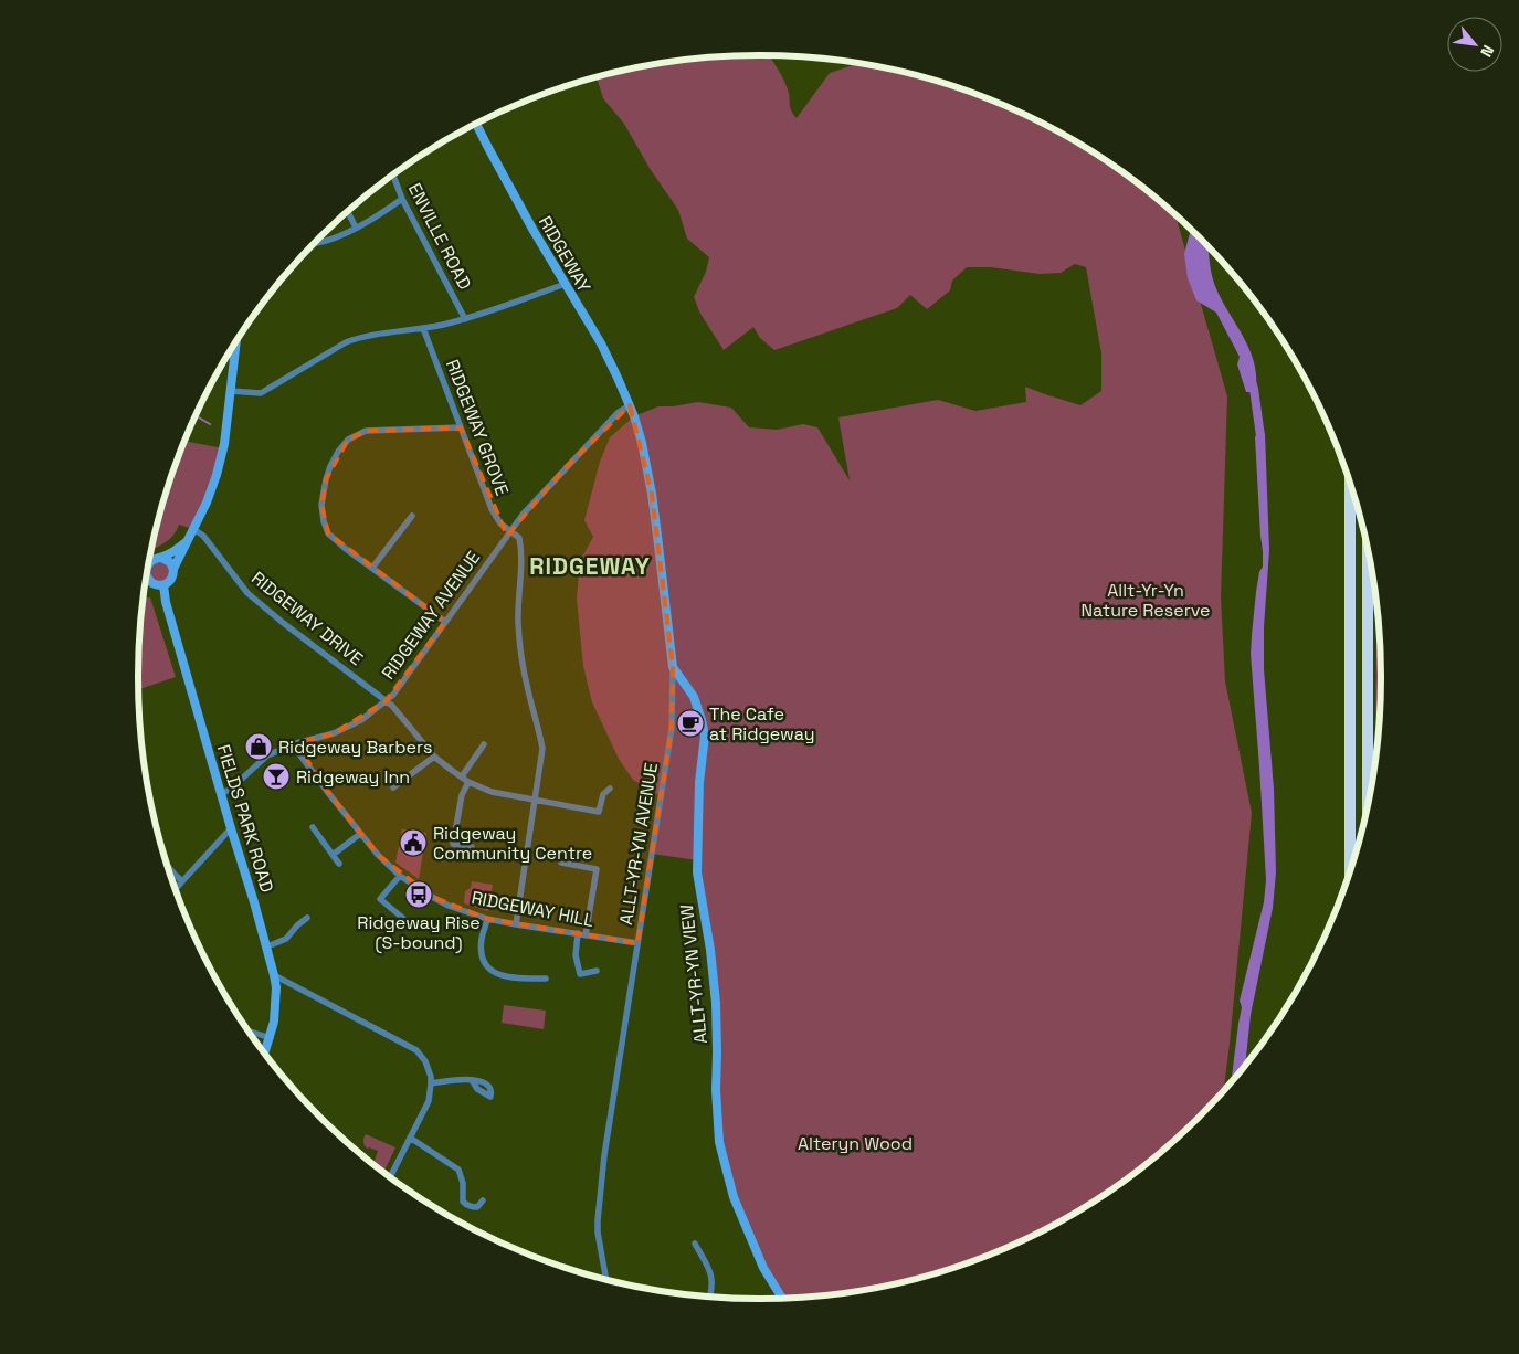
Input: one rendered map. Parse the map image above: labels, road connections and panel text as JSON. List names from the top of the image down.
{
  "streets": {
    "street": [
      "ENVILLE ROAD",
      "RIDGEWAY",
      "RIDGEWAY GROVE",
      "RIDGEWAY AVENUE",
      "RIDGEWAY DRIVE",
      "FIELDS PARK ROAD",
      "ALLT-YR-YN AVENUE",
      "RIDGEWAY HILL",
      "ALLT-YR-YN VIEW"
    ]
  },
  "crossings": [
    ["RIDGEWAY", "RIDGEWAY AVENUE"],
    ["RIDGEWAY", "ALLT-YR-YN AVENUE"],
    ["RIDGEWAY GROVE", "RIDGEWAY AVENUE"],
    ["RIDGEWAY GROVE", "RIDGEWAY DRIVE"],
    ["RIDGEWAY GROVE", "RIDGEWAY HILL"],
    ["RIDGEWAY AVENUE", "RIDGEWAY DRIVE"],
    ["RIDGEWAY AVENUE", "FIELDS PARK ROAD"],
    ["RIDGEWAY AVENUE", "ALLT-YR-YN AVENUE"],
    ["RIDGEWAY AVENUE", "RIDGEWAY HILL"],
    ["ALLT-YR-YN AVENUE", "RIDGEWAY HILL"],
    ["ALLT-YR-YN AVENUE", "ALLT-YR-YN VIEW"]
  ],
  "districts": ["RIDGEWAY"],
  "parks": ["Allt-Yr-Yn Nature Reserve", "Alteryn Wood"],
  "places": {
    "cafe": ["The Cafe at Ridgeway"],
    "shop": ["Ridgeway Barbers"],
    "bar": ["Ridgeway Inn"],
    "public building": ["Ridgeway Community Centre"],
    "bus stop": ["Ridgeway Rise (S-bound)"]
  },
  "north": "bottom right"
}
